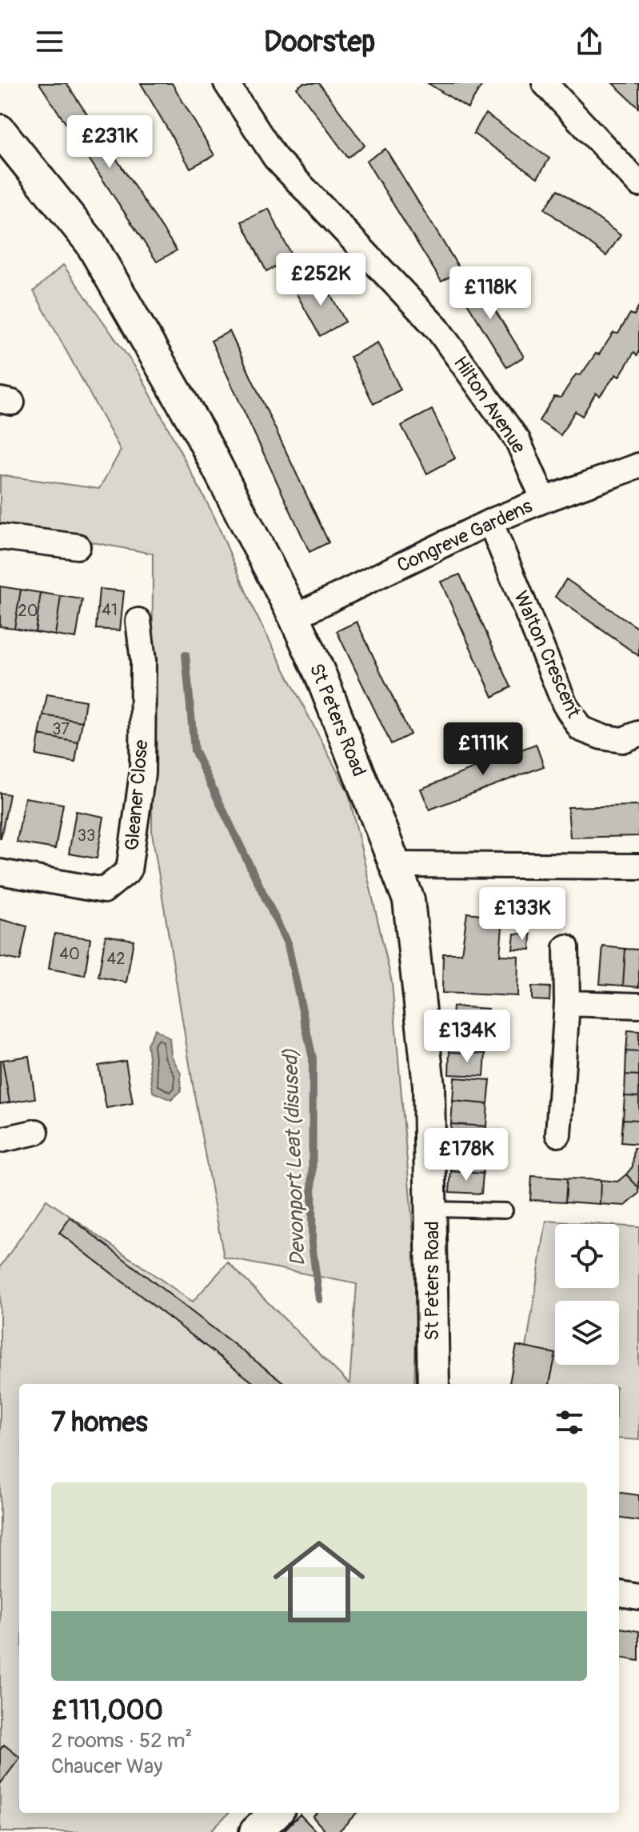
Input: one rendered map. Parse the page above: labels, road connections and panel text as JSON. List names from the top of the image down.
{
  "streets": {
    "street": [
      "Hilton Avenue",
      "Congreve Gardens",
      "Walton Crescent",
      "St Peters Road",
      "Gleaner Close"
    ]
  },
  "crossings": [
    ["Hilton Avenue", "Congreve Gardens"],
    ["Congreve Gardens", "Walton Crescent"],
    ["Congreve Gardens", "St Peters Road"]
  ],
  "water": ["Devonport Leat (disused)"],
  "house_numbers": [
    "41",
    "20",
    "37",
    "33",
    "40",
    "42"
  ],
  "page": {
    "header": "Doorstep",
    "price": [
      "£231K",
      "£252K",
      "£118K",
      "£111K",
      "£133K",
      "£134K",
      "£178K"
    ],
    "heading": "7 homes",
    "list": [
      {
        "name": "£111,000",
        "note": "2 rooms · 52 m² · Chaucer Way"
      }
    ]
  }
}
